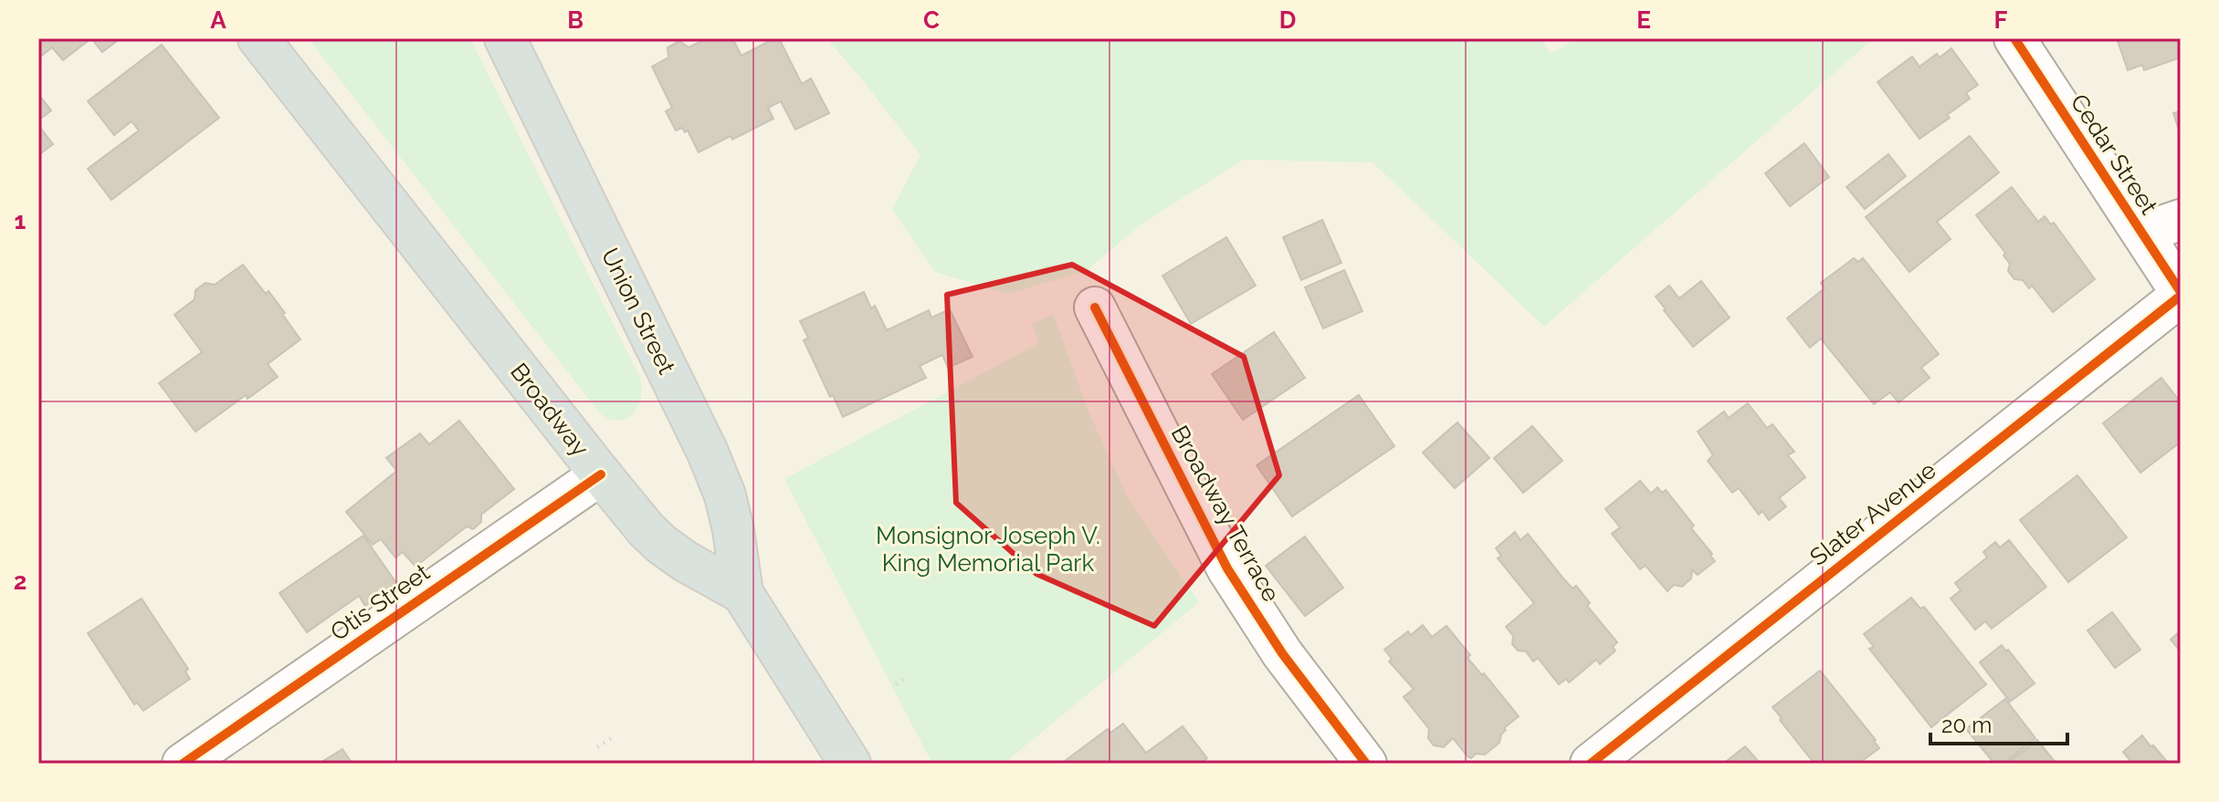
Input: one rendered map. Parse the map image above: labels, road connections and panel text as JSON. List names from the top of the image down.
{
  "streets": {
    "main road": ["Union Street", "Broadway"],
    "street": [
      "Cedar Street",
      "Broadway Terrace",
      "Slater Avenue",
      "Otis Street"
    ]
  },
  "crossings": [
    ["Cedar Street", "Slater Avenue"],
    ["Union Street", "Broadway"],
    ["Broadway", "Otis Street"]
  ],
  "parks": ["Monsignor Joseph V. King Memorial Park"],
  "scale_bar": "20 m",
  "grid": {
    "columns": [
      "A",
      "B",
      "C",
      "D",
      "E",
      "F"
    ],
    "rows": ["1", "2"]
  }
}
